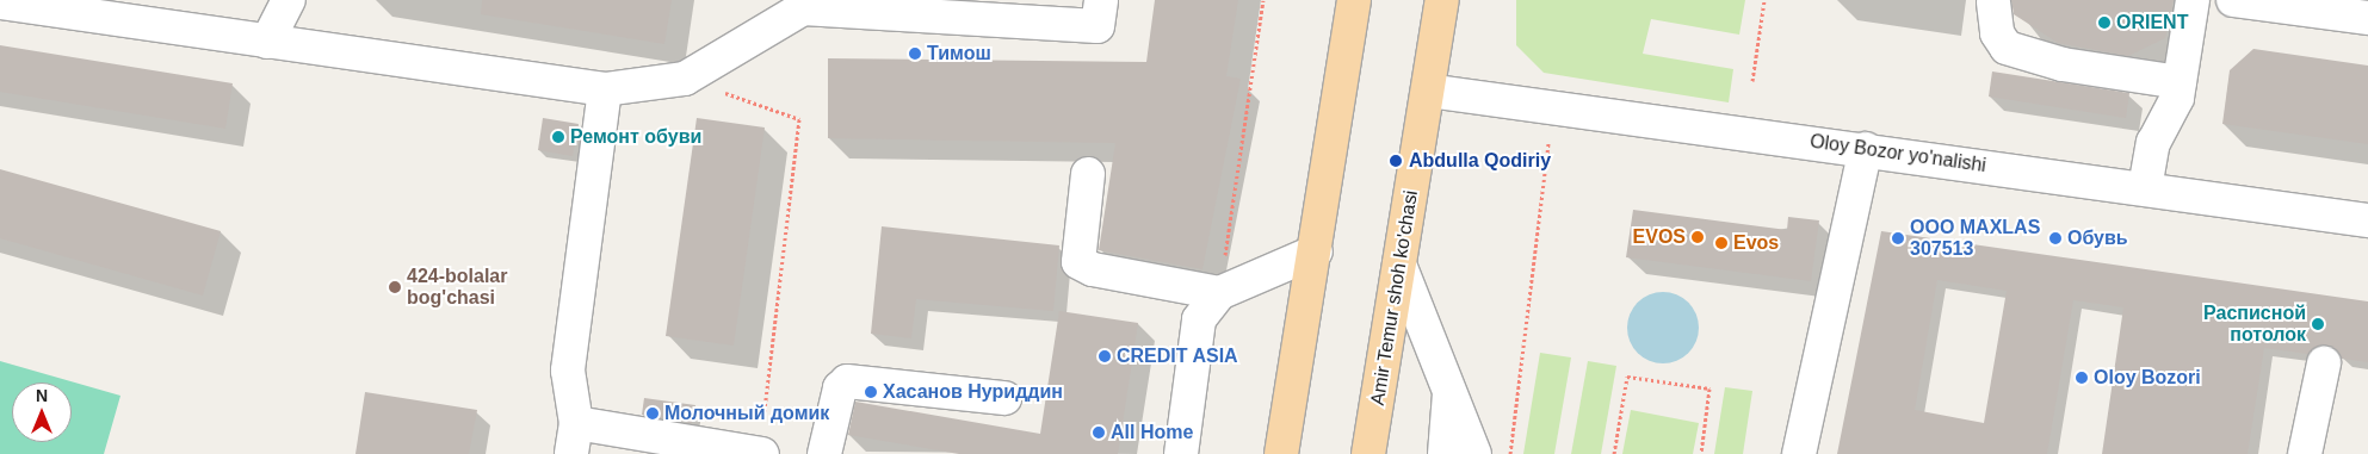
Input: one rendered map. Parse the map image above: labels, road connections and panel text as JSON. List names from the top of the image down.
{
  "streets": {
    "main road": ["Amir Temur shoh ko'chasi"],
    "street": ["Oloy Bozor yo'nalishi"]
  },
  "crossings": [
    ["Oloy Bozor yo'nalishi", "Amir Temur shoh ko'chasi"]
  ],
  "places": [
    "ORIENT",
    "Тимош",
    "Ремонт обуви",
    "Abdulla Qodiriy",
    "EVOS",
    "OOO MAXLAS 307513",
    "Обувь",
    "Evos",
    "424-bolalar bog'chasi",
    "Расписной потолок",
    "CREDIT ASIA",
    "Oloy Bozori",
    "Хасанов Нуриддин",
    "Молочный домик",
    "All Home"
  ],
  "north": "top"
}
